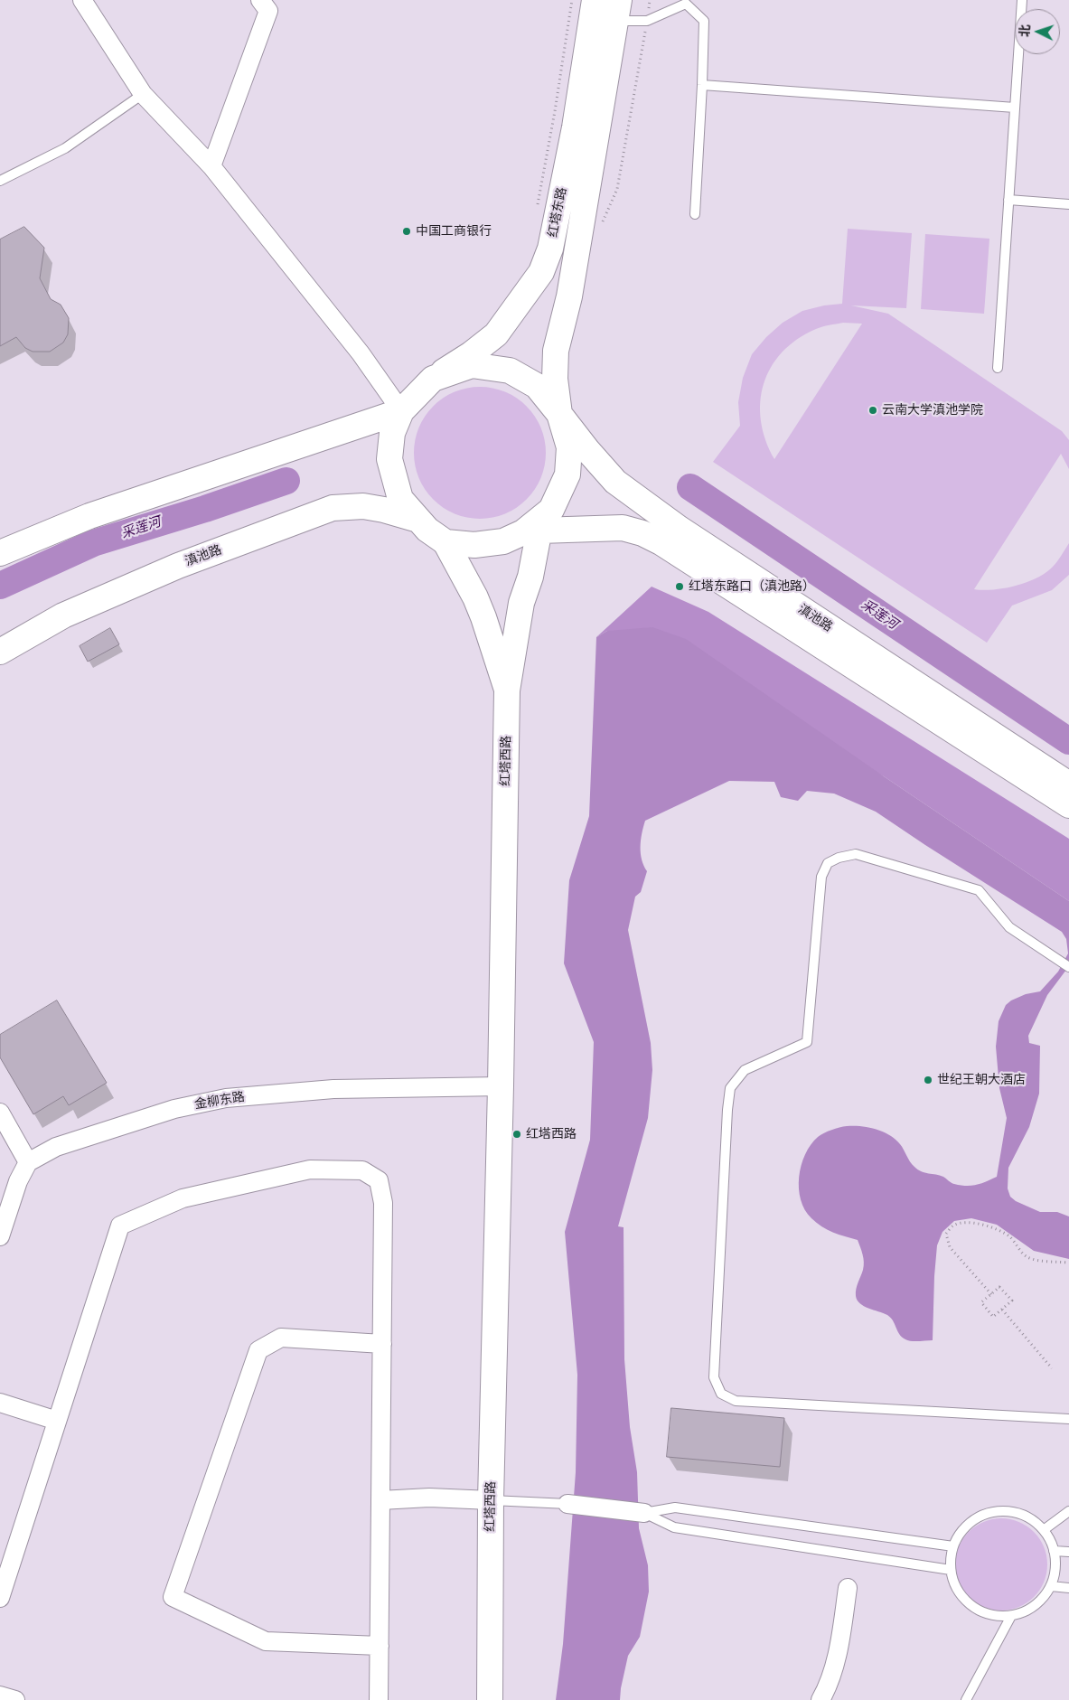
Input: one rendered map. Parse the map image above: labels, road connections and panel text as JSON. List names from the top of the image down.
{
  "streets": {
    "main road": ["红塔东路", "滇池路", "红塔西路"],
    "street": ["金柳东路"]
  },
  "crossings": [
    ["红塔东路", "滇池路"],
    ["红塔西路", "金柳东路"]
  ],
  "water": ["采莲河"],
  "places": [
    "中国工商银行",
    "云南大学滇池学院",
    "红塔东路口（滇池路）",
    "世纪王朝大酒店",
    "红塔西路"
  ],
  "north": "left"
}
